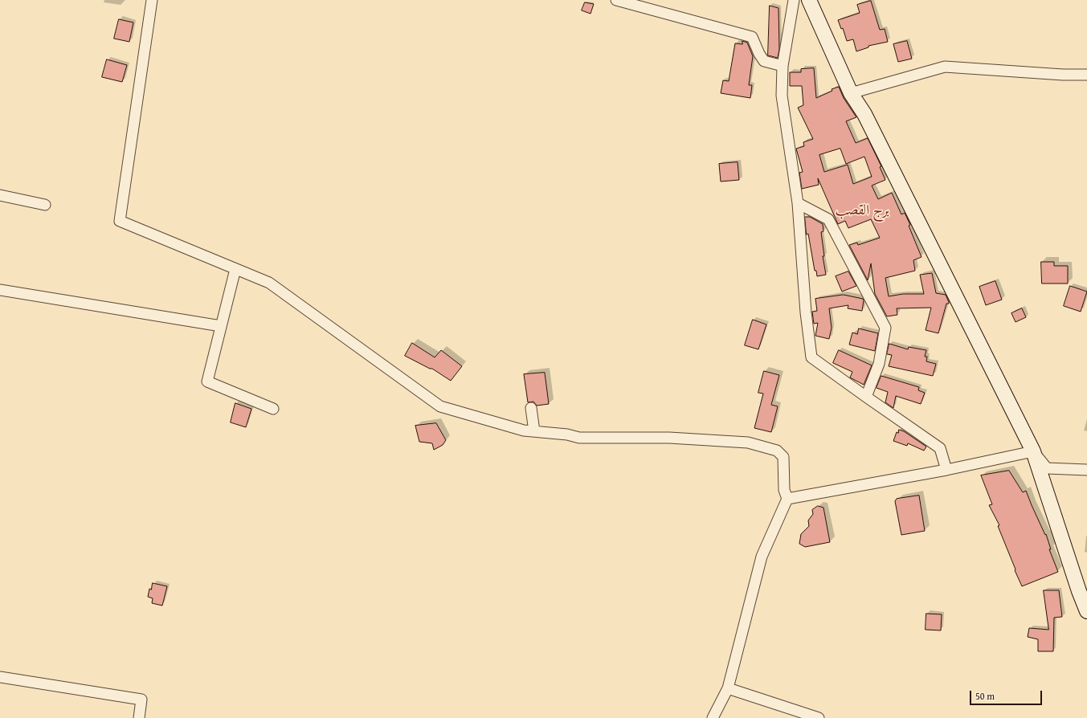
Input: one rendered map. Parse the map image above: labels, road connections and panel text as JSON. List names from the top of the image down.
{
  "districts": ["برج القصب"],
  "scale_bar": "50 m"
}
